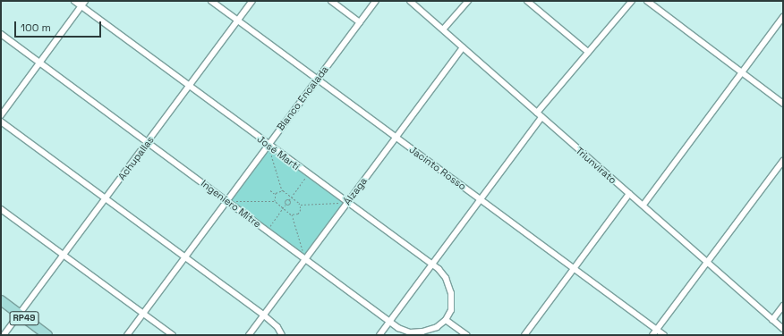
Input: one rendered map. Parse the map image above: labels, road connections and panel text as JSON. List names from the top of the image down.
{
  "streets": {
    "main road": ["RP49"],
    "street": [
      "Blanco Encalada",
      "José Martí",
      "Achupallas",
      "Triunvirato",
      "Jacinto Rosso",
      "Álzaga",
      "Ingeniero Mitre"
    ]
  },
  "crossings": [
    ["Blanco Encalada", "José Martí"],
    ["Blanco Encalada", "Jacinto Rosso"],
    ["Blanco Encalada", "Ingeniero Mitre"],
    ["José Martí", "Achupallas"],
    ["José Martí", "Álzaga"],
    ["José Martí", "Ingeniero Mitre"],
    ["Achupallas", "Jacinto Rosso"],
    ["Achupallas", "Ingeniero Mitre"],
    ["Achupallas", "RP49"],
    ["Triunvirato", "Álzaga"],
    ["Jacinto Rosso", "Álzaga"],
    ["Álzaga", "Ingeniero Mitre"]
  ],
  "scale_bar": "100 m"
}
